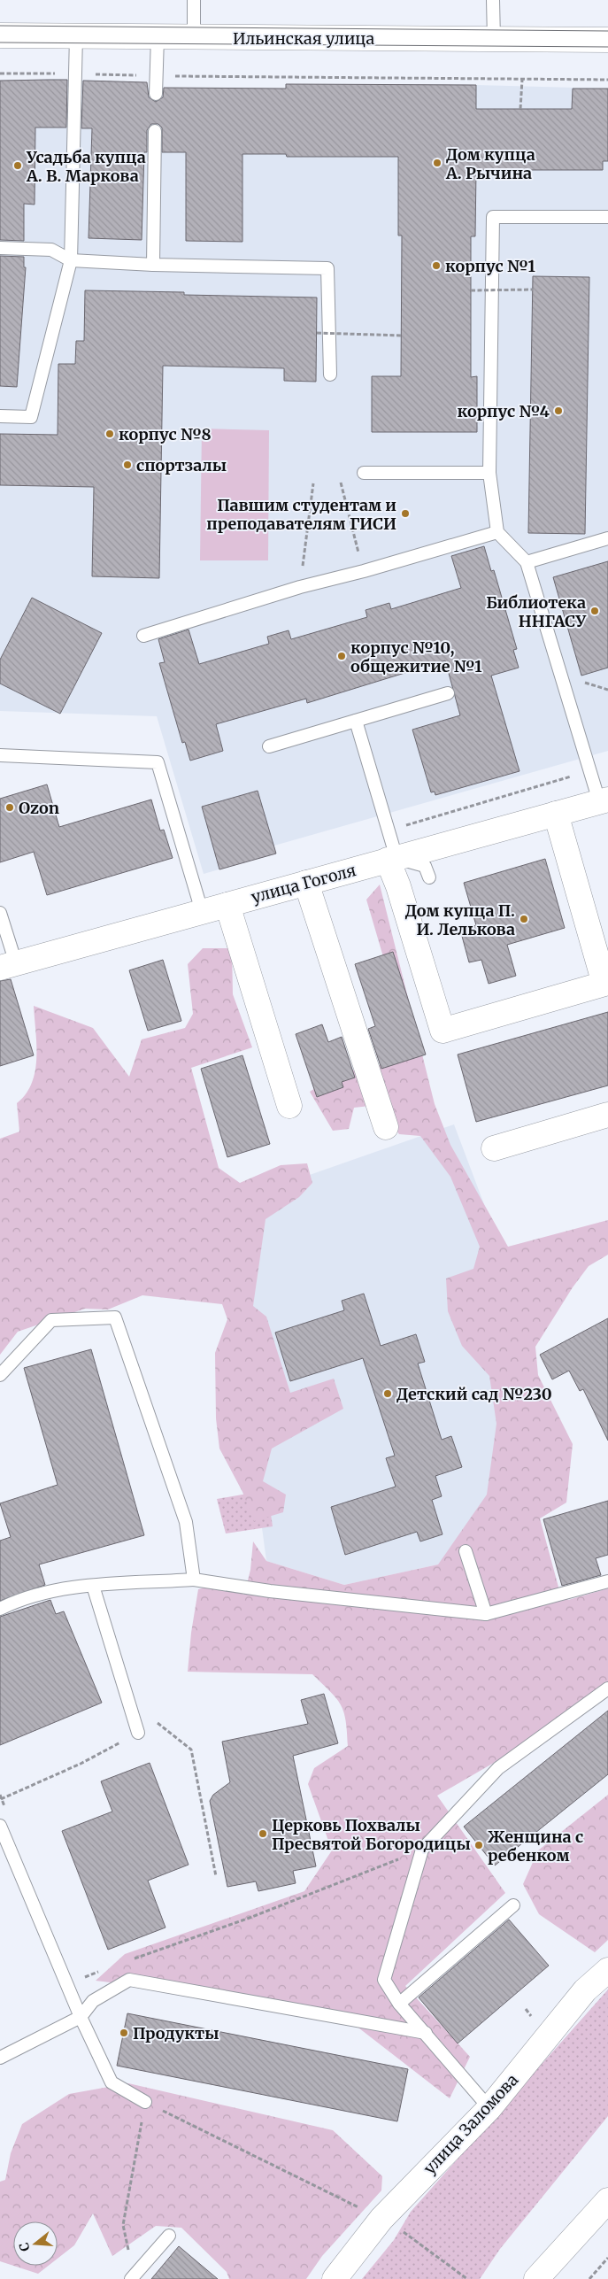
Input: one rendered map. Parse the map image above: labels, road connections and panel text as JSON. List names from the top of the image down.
{
  "streets": {
    "street": ["Ильинская улица", "улица Гоголя", "улица Заломова"]
  },
  "places": [
    "Дом купца А. Рычина",
    "Усадьба купца А. В. Маркова",
    "корпус №1",
    "корпус №4",
    "корпус №8",
    "спортзалы",
    "Павшим студентам и преподавателям ГИСИ",
    "Библиотека ННГАСУ",
    "корпус №10, общежитие №1",
    "Ozon",
    "Дом купца П. И. Лелькова",
    "Детский сад №230",
    "Церковь Похвалы Пресвятой Богородицы",
    "Женщина с ребенком",
    "Продукты"
  ],
  "north": "left"
}
